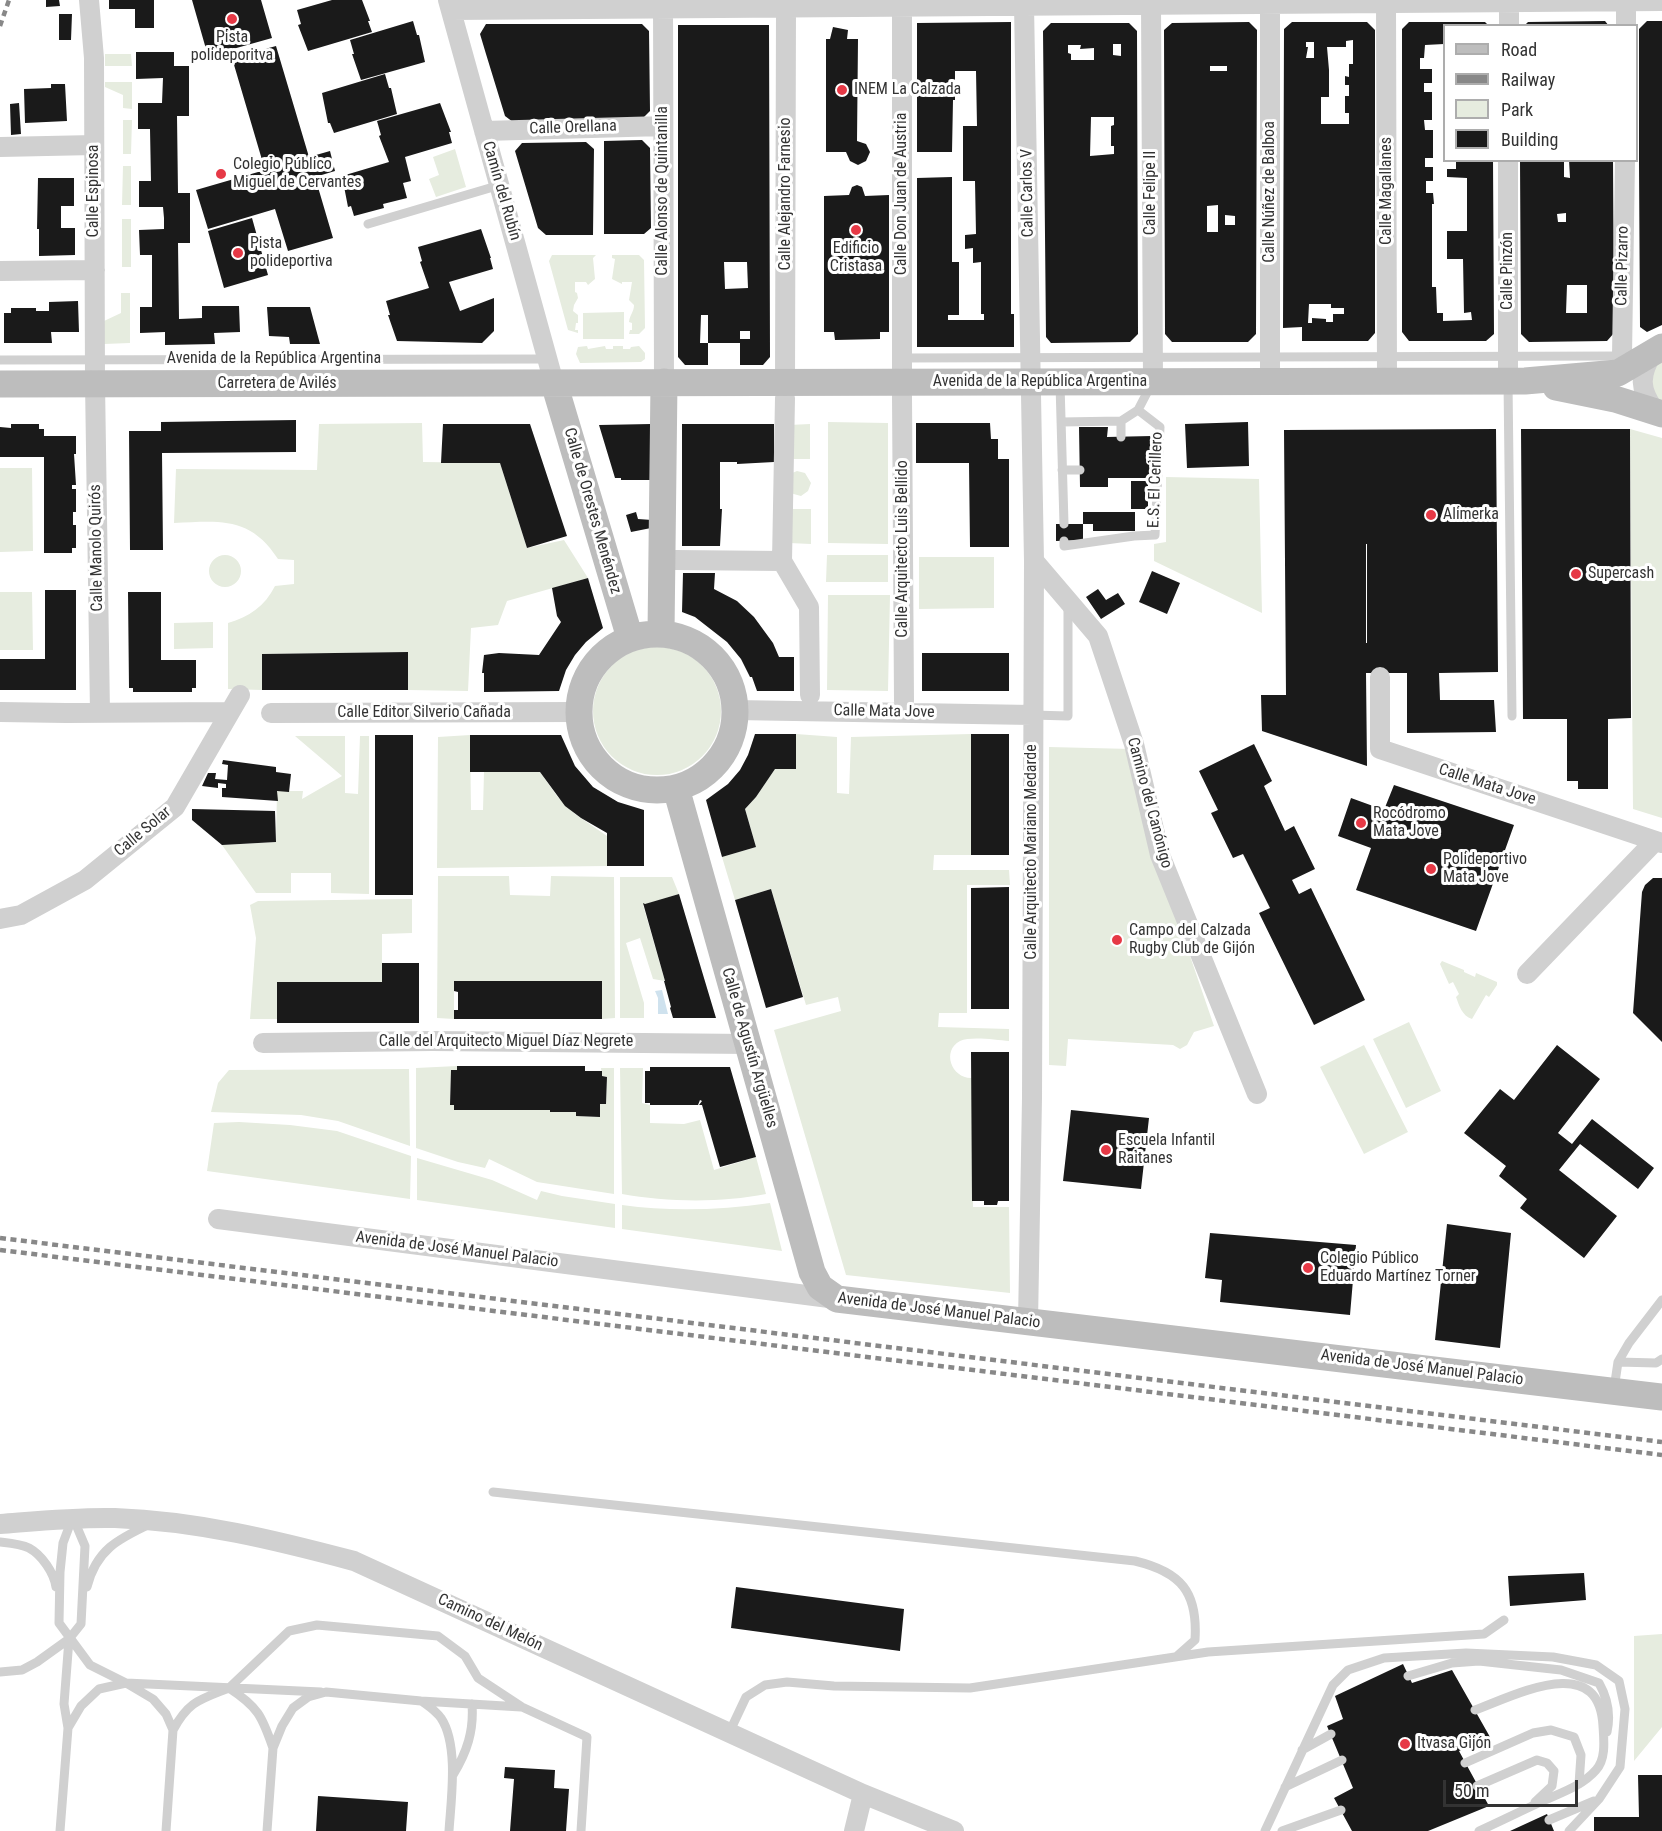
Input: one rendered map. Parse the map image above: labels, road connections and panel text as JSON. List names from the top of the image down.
{
  "streets": {
    "street": [
      "Calle Orellana",
      "Calle Espinosa",
      "Camín del Rubín",
      "Calle Alonso de Quintanilla",
      "Calle Magallanes",
      "Calle Núñez de Balboa",
      "Calle Carlos V",
      "Calle Felipe II",
      "Calle Alejandro Farnesio",
      "Calle Don Juan de Austria",
      "Calle Pizarro",
      "Calle Pinzón",
      "Avenida de la República Argentina",
      "Carretera de Avilés",
      "Calle de Orestes Menéndez",
      "Calle Manolo Quirós",
      "Calle Arquitecto Luis Bellido",
      "Calle Mata Jove",
      "Calle Editor Silverio Cañada",
      "Camino del Canónigo",
      "Calle Solar",
      "Calle Arquitecto Mariano Medarde",
      "Calle del Arquitecto Miguel Díaz Negrete",
      "Calle de Agustín Argüelles",
      "Avenida de José Manuel Palacio",
      "Camino del Melón"
    ],
    "lane": ["E.S. El Cerillero"]
  },
  "crossings": [
    ["Calle Orellana", "Camín del Rubín"],
    ["Calle Orellana", "Calle Alonso de Quintanilla"],
    ["Calle Espinosa", "Carretera de Avilés"],
    ["Calle Espinosa", "Calle Manolo Quirós"],
    ["Camín del Rubín", "Avenida de la República Argentina"],
    ["Camín del Rubín", "Carretera de Avilés"],
    ["Camín del Rubín", "Calle de Orestes Menéndez"],
    ["Calle Alonso de Quintanilla", "Avenida de la República Argentina"],
    ["Calle Magallanes", "Avenida de la República Argentina"],
    ["Calle Núñez de Balboa", "Avenida de la República Argentina"],
    ["Calle Carlos V", "Avenida de la República Argentina"],
    ["Calle Carlos V", "Calle Arquitecto Mariano Medarde"],
    ["Calle Felipe II", "Avenida de la República Argentina"],
    ["Calle Felipe II", "E.S. El Cerillero"],
    ["Calle Alejandro Farnesio", "Avenida de la República Argentina"],
    ["Calle Don Juan de Austria", "Avenida de la República Argentina"],
    ["Calle Don Juan de Austria", "Calle Arquitecto Luis Bellido"],
    ["Calle Pizarro", "Avenida de la República Argentina"],
    ["Calle Pinzón", "Avenida de la República Argentina"],
    ["Avenida de la República Argentina", "Carretera de Avilés"],
    ["Avenida de la República Argentina", "E.S. El Cerillero"],
    ["Avenida de la República Argentina", "Calle de Orestes Menéndez"],
    ["Avenida de la República Argentina", "Calle Arquitecto Luis Bellido"],
    ["Avenida de la República Argentina", "Calle Arquitecto Mariano Medarde"],
    ["Carretera de Avilés", "Calle de Orestes Menéndez"],
    ["Carretera de Avilés", "Calle Manolo Quirós"],
    ["Calle de Orestes Menéndez", "Calle Mata Jove"],
    ["Calle de Orestes Menéndez", "Calle Editor Silverio Cañada"],
    ["Calle de Orestes Menéndez", "Calle de Agustín Argüelles"],
    ["Calle Mata Jove", "Calle Editor Silverio Cañada"],
    ["Calle Mata Jove", "Calle Arquitecto Mariano Medarde"],
    ["Calle Mata Jove", "Calle de Agustín Argüelles"],
    ["Calle Editor Silverio Cañada", "Calle de Agustín Argüelles"],
    ["Camino del Canónigo", "Calle Arquitecto Mariano Medarde"],
    ["Calle Arquitecto Mariano Medarde", "Avenida de José Manuel Palacio"],
    ["Calle del Arquitecto Miguel Díaz Negrete", "Calle de Agustín Argüelles"],
    ["Calle de Agustín Argüelles", "Avenida de José Manuel Palacio"]
  ],
  "places": [
    "Pista polideporitva",
    "INEM La Calzada",
    "Colegio Público Miguel de Cervantes",
    "Edificio Cristasa",
    "Pista polideportiva",
    "Alimerka",
    "Supercash",
    "Rocódromo Mata Jove",
    "Polideportivo Mata Jove",
    "Campo del Calzada Rugby Club de Gijón",
    "Escuela Infantil Raitanes",
    "Colegio Público Eduardo Martínez Torner",
    "Itvasa Gijón"
  ],
  "legend": [
    "Road",
    "Railway",
    "Park",
    "Building"
  ],
  "scale_bar": "50 m"
}
